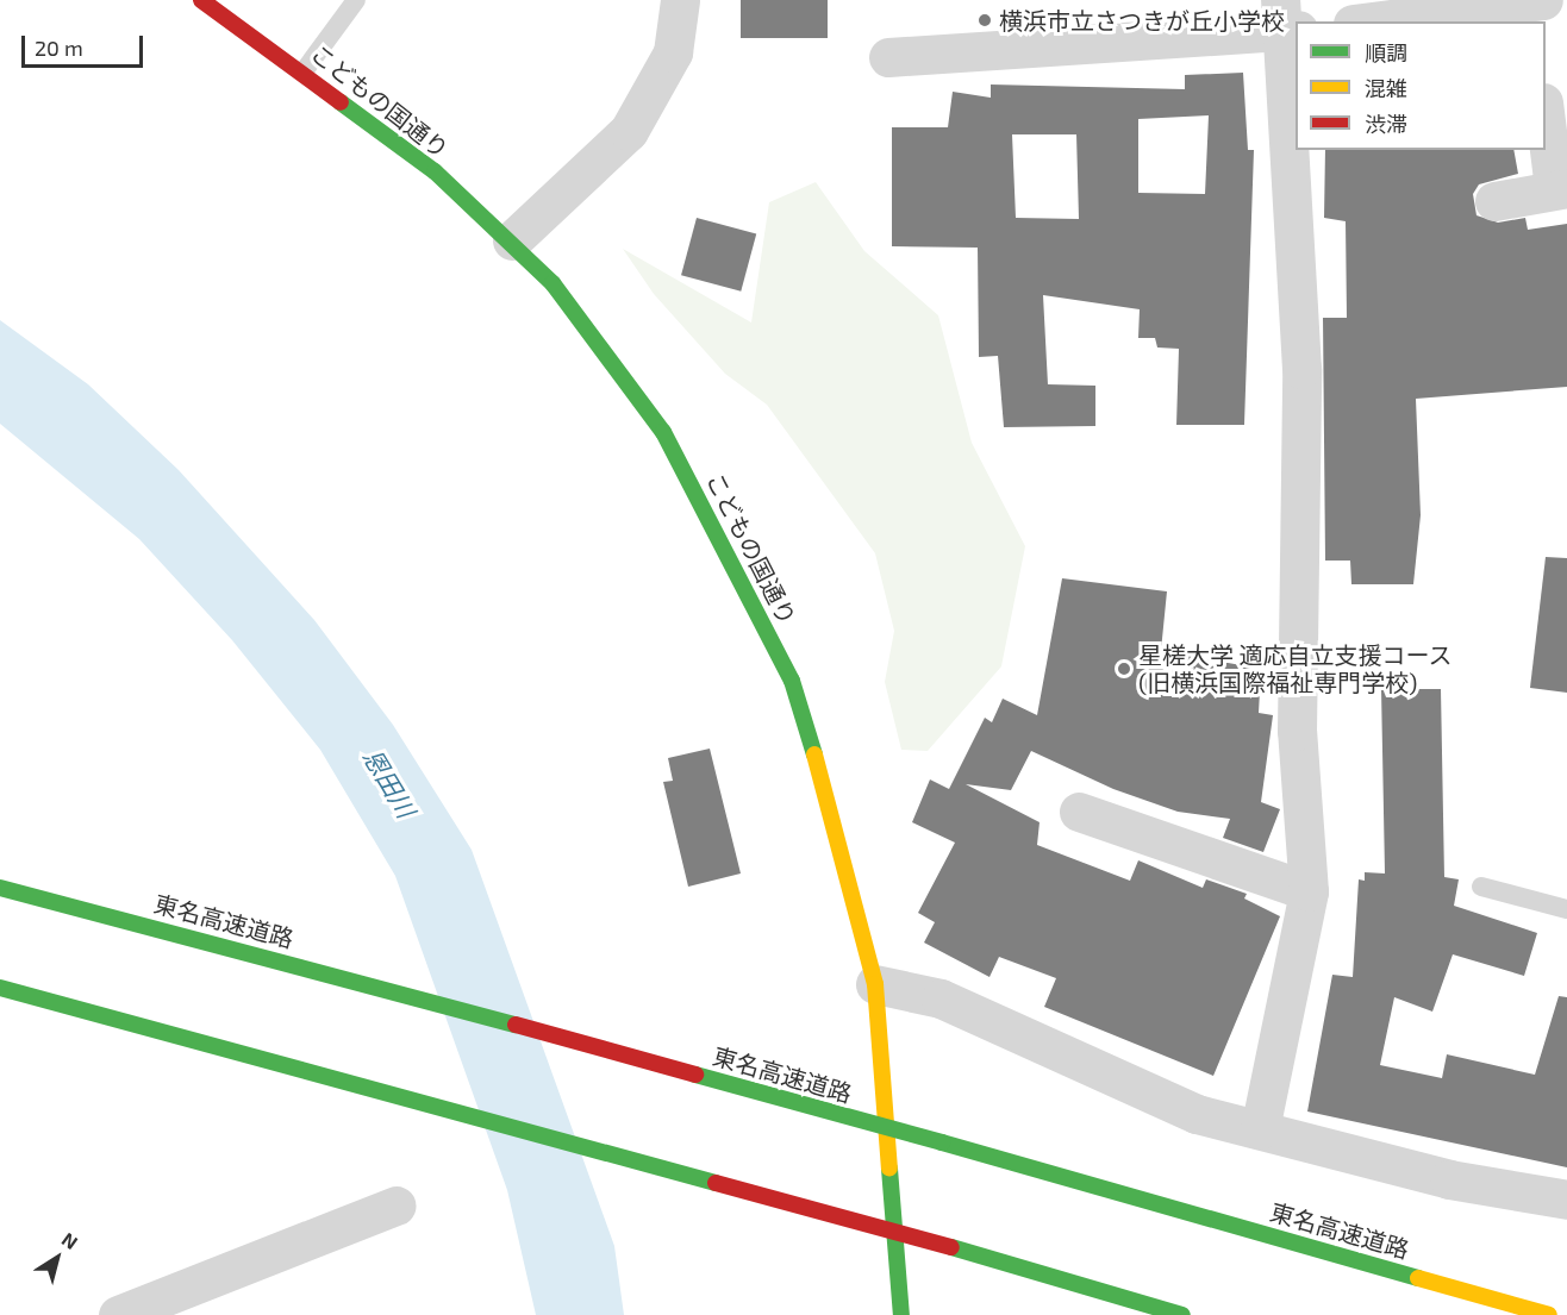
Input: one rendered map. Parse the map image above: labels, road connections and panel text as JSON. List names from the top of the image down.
{
  "streets": {
    "main road": ["こどもの国通り", "東名高速道路"]
  },
  "water": ["恩田川"],
  "places": ["横浜市立さつきが丘小学校", "星槎大学 適応自立支援コース (旧横浜国際福祉専門学校)"],
  "legend": ["順調", "混雑", "渋滞"],
  "scale_bar": "20 m",
  "north": "top right"
}
